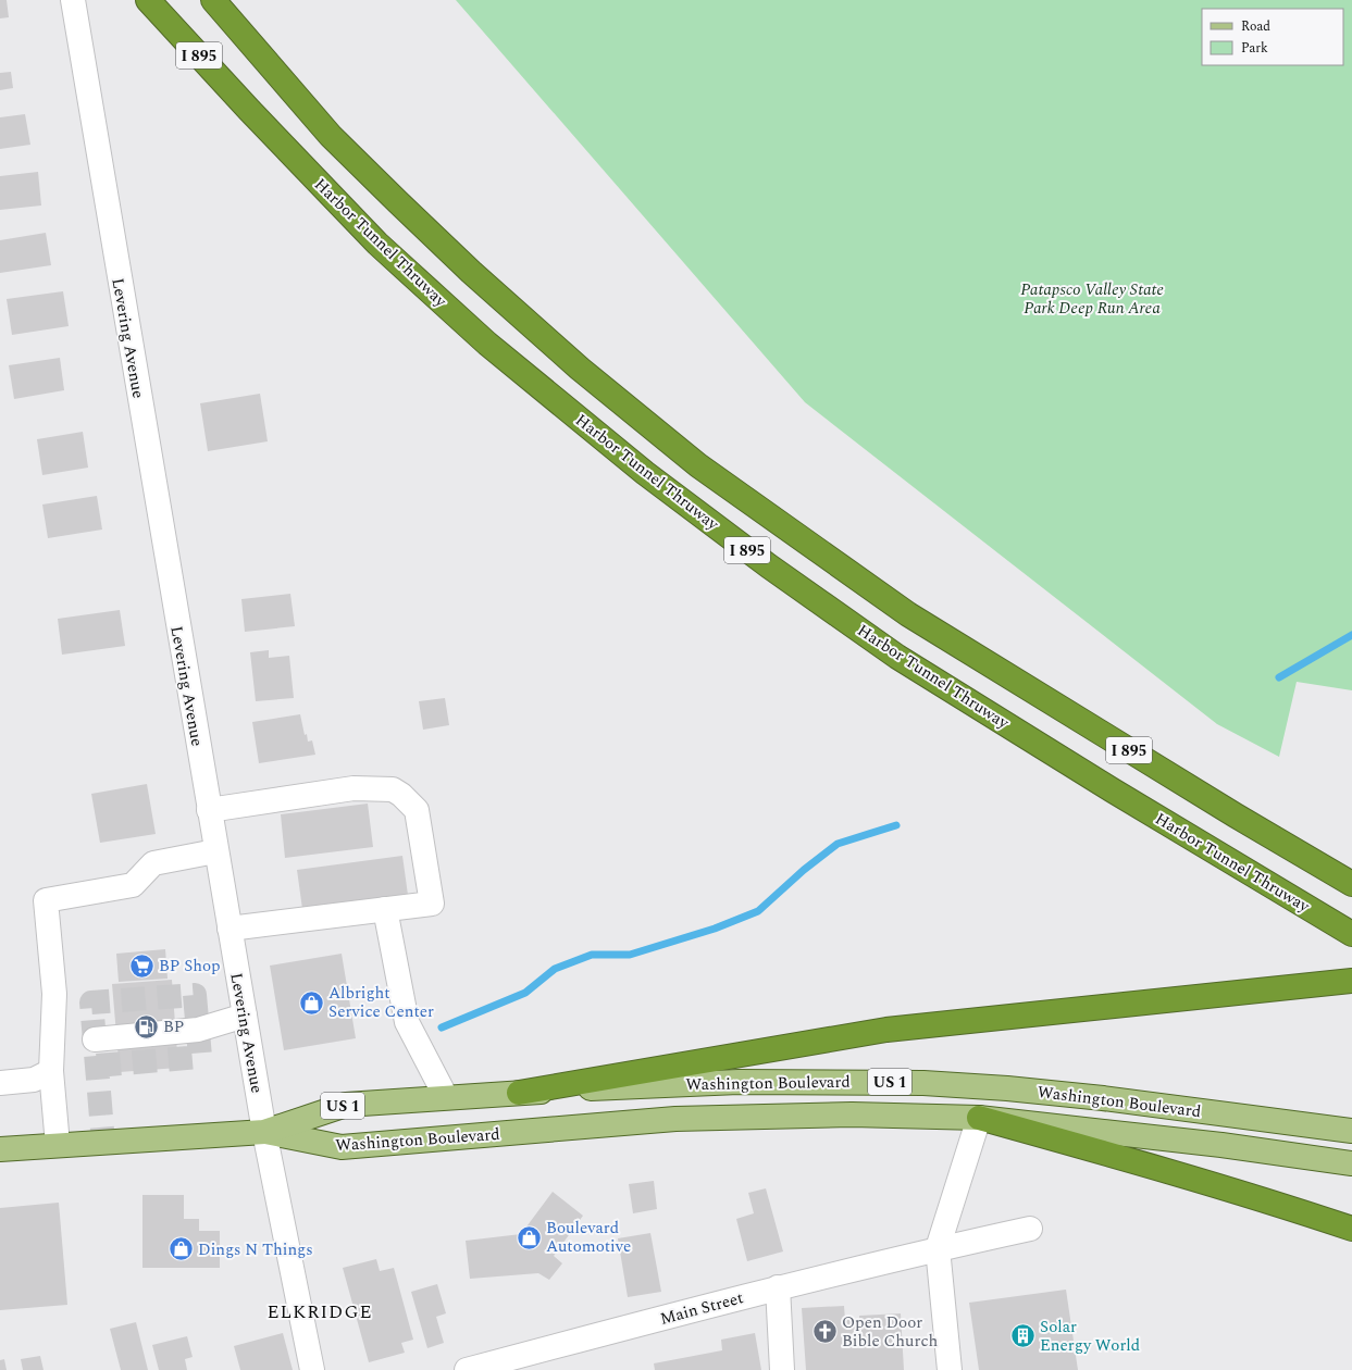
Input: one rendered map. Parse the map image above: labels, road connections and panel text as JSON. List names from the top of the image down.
{
  "streets": {
    "highway": ["I 895", "Harbor Tunnel Thruway"],
    "main road": ["US 1", "Washington Boulevard"],
    "street": ["Levering Avenue", "Main Street"]
  },
  "crossings": [
    ["Levering Avenue", "Washington Boulevard"]
  ],
  "districts": ["ELKRIDGE"],
  "parks": ["Patapsco Valley State Park Deep Run Area"],
  "places": {
    "supermarket": ["BP Shop"],
    "shop": ["Albright Service Center", "Boulevard Automotive", "Dings N Things"],
    "fuel station": ["BP"],
    "church": ["Open Door Bible Church"],
    "building": ["Solar Energy World"]
  },
  "legend": ["Road", "Park"]
}
